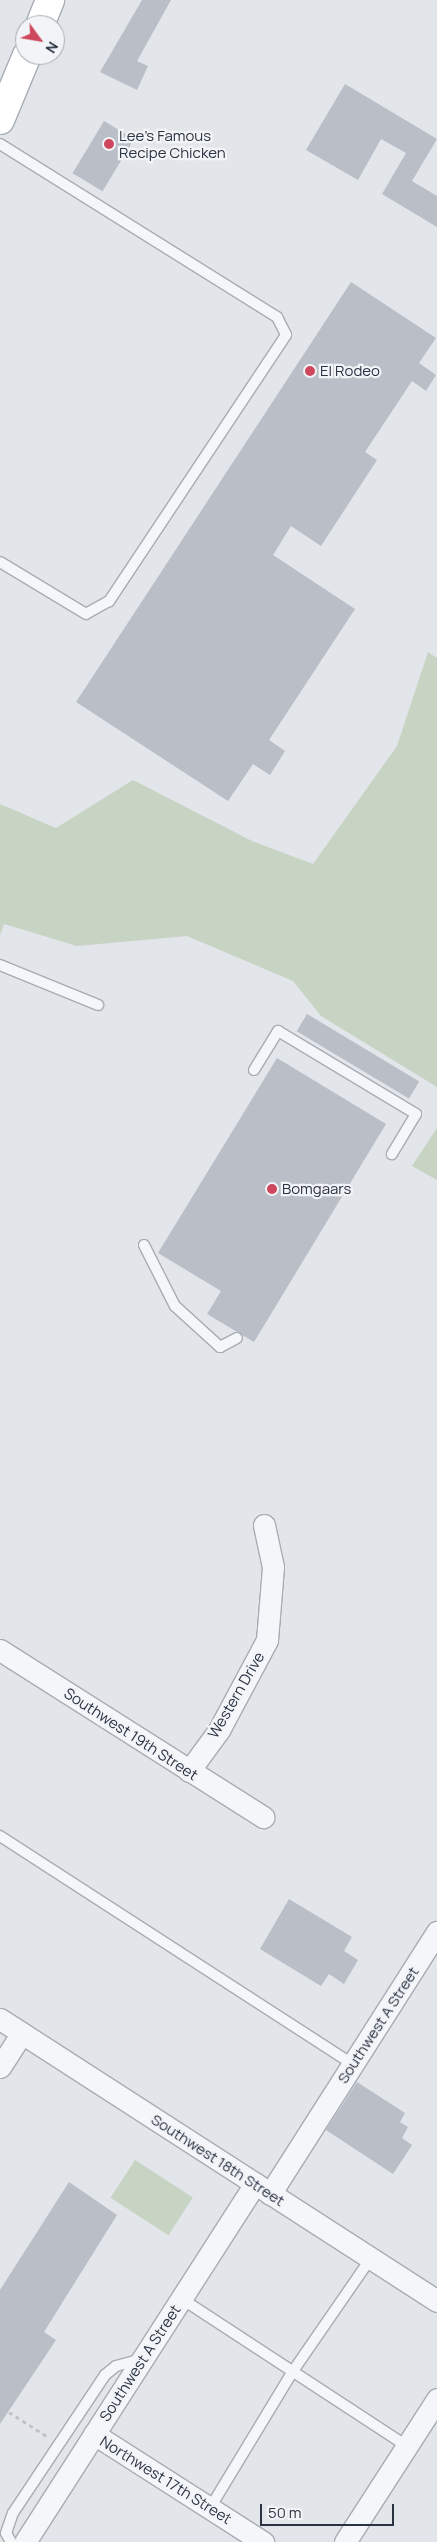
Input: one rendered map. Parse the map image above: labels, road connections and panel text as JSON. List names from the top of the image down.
{
  "streets": {
    "street": [
      "Western Drive",
      "Southwest 19th Street",
      "Southwest A Street",
      "Southwest 18th Street",
      "Northwest 17th Street"
    ]
  },
  "crossings": [
    ["Western Drive", "Southwest 19th Street"],
    ["Southwest A Street", "Southwest 18th Street"],
    ["Southwest A Street", "Northwest 17th Street"]
  ],
  "places": ["Lee's Famous Recipe Chicken", "El Rodeo", "Bomgaars"],
  "scale_bar": "50 m",
  "north": "bottom right"
}
